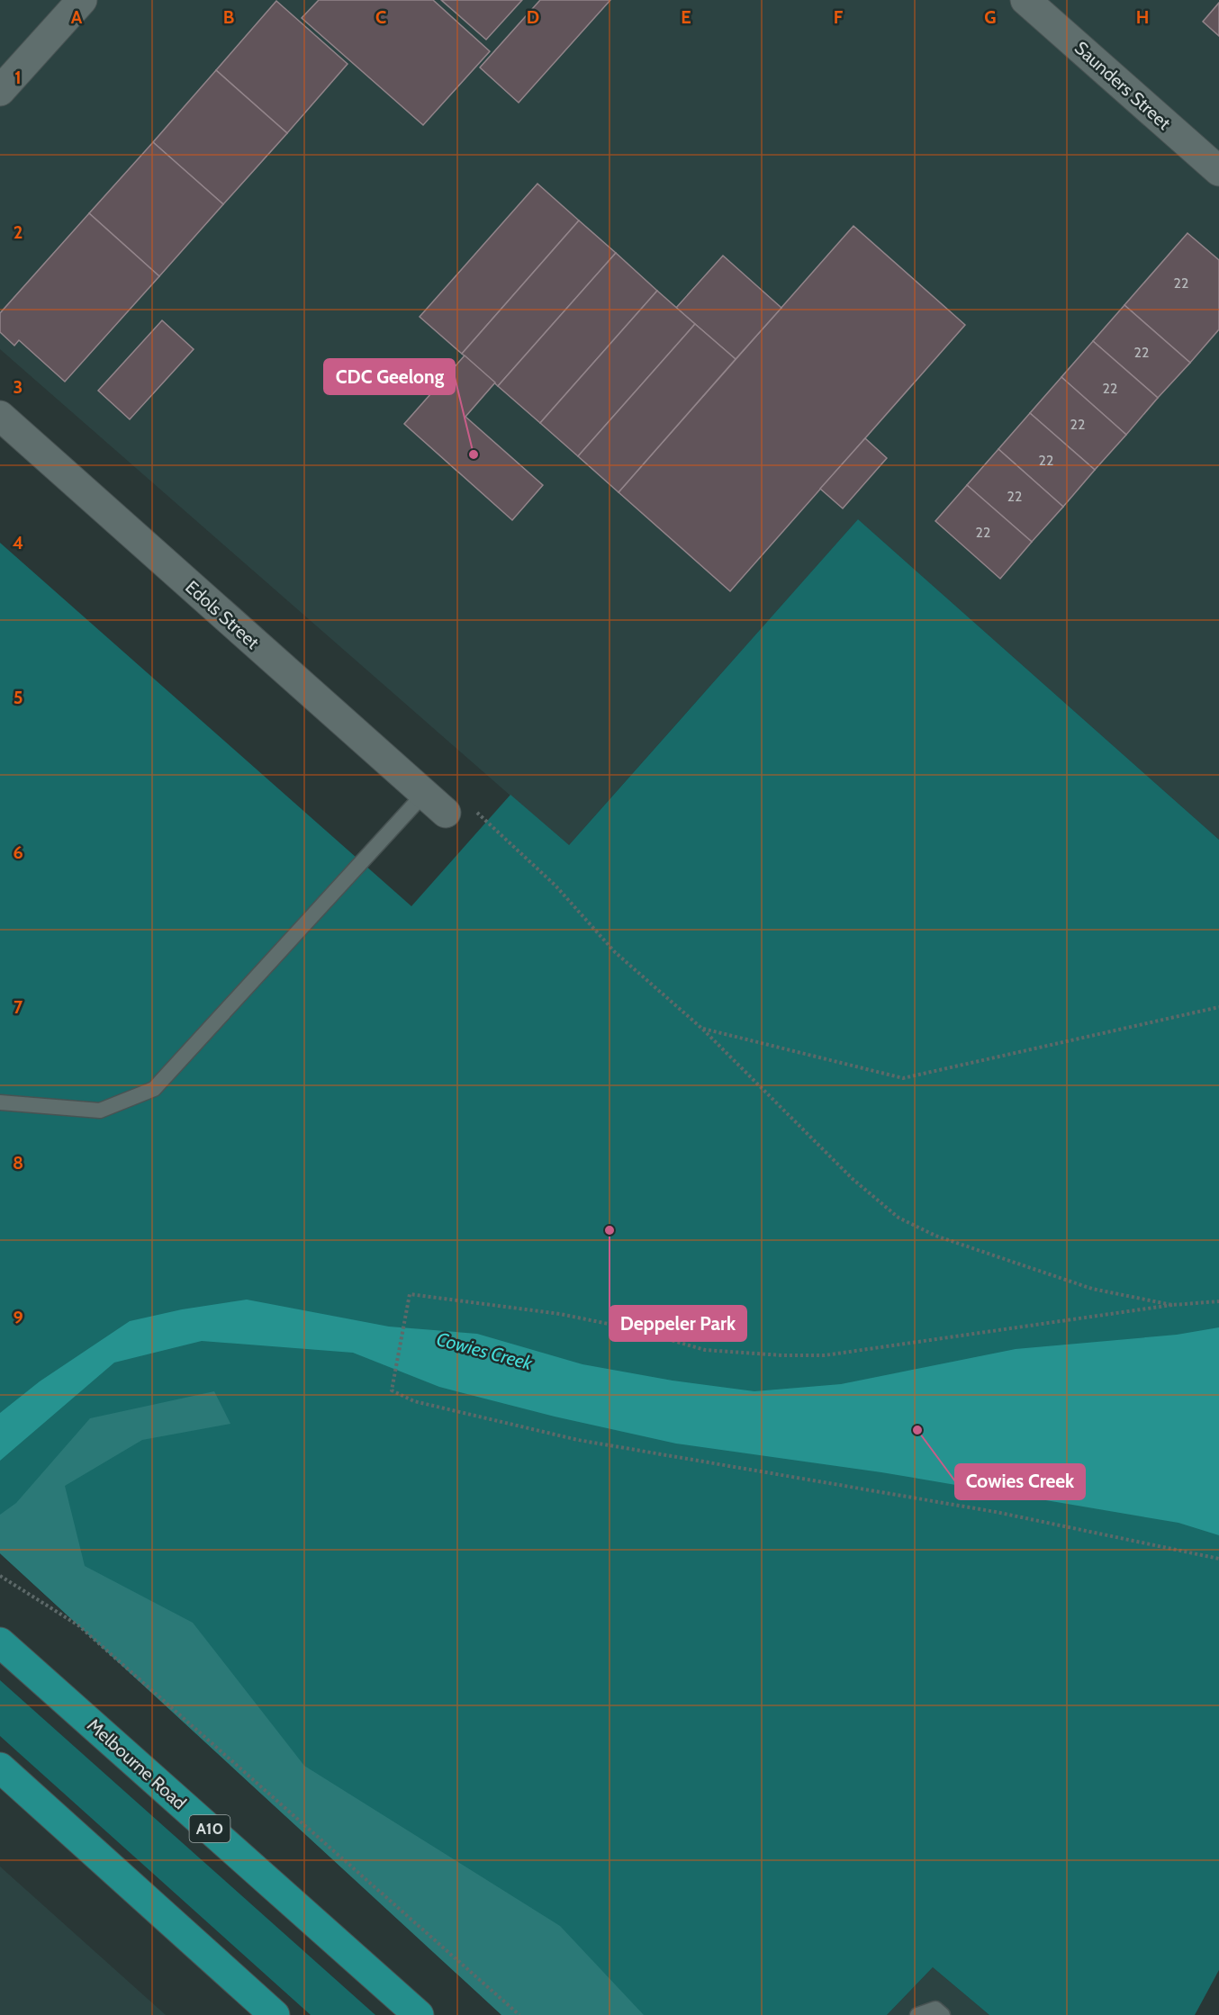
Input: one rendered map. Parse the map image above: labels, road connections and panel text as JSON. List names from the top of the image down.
{
  "streets": {
    "highway": ["Melbourne Road", "A10"],
    "street": ["Saunders Street", "Edols Street"]
  },
  "water": ["Cowies Creek"],
  "places": ["CDC Geelong", "Deppeler Park", "Cowies Creek"],
  "house_numbers": [
    "22",
    "22",
    "22",
    "22",
    "22",
    "22",
    "22"
  ],
  "grid": {
    "columns": [
      "A",
      "B",
      "C",
      "D",
      "E",
      "F",
      "G",
      "H"
    ],
    "rows": [
      "1",
      "2",
      "3",
      "4",
      "5",
      "6",
      "7",
      "8",
      "9"
    ]
  }
}
